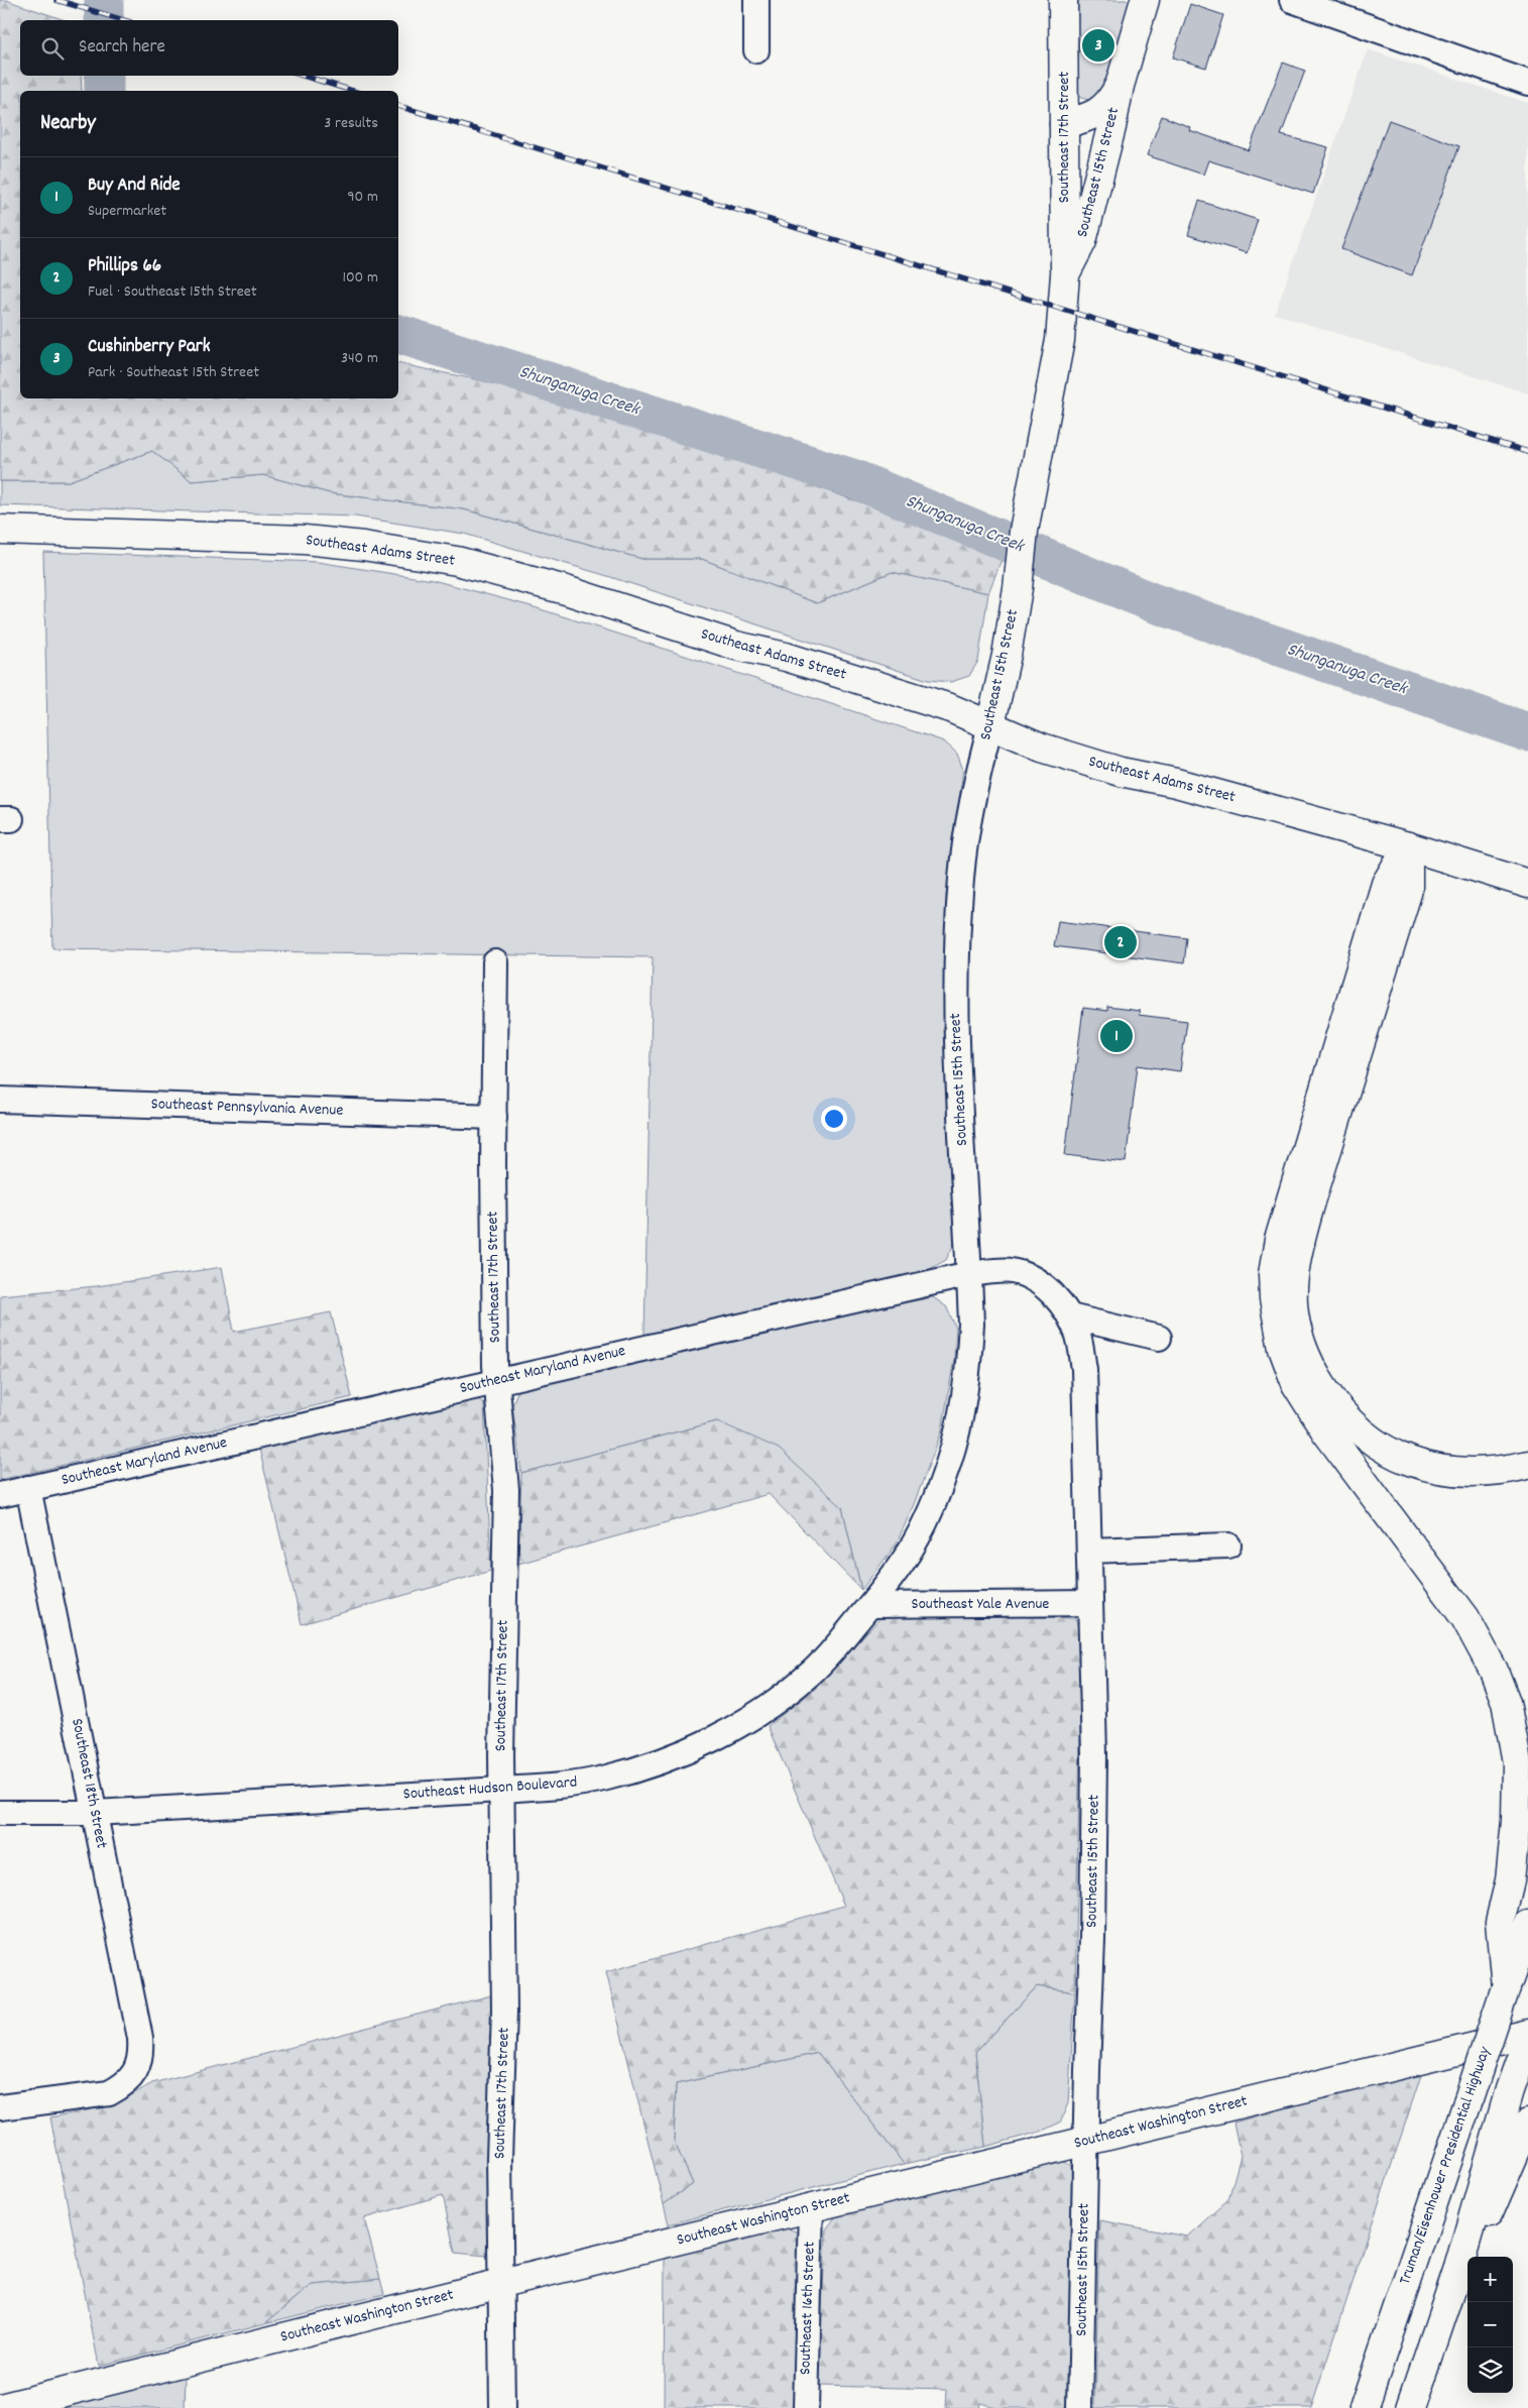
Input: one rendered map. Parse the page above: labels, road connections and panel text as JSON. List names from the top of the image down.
{
  "streets": {
    "main road": [
      "Southeast 17th Street",
      "Southeast 15th Street",
      "Southeast Adams Street",
      "Southeast Washington Street",
      "Truman/Eisenhower Presidential Highway"
    ],
    "street": [
      "Southeast Pennsylvania Avenue",
      "Southeast Maryland Avenue",
      "Southeast Yale Avenue",
      "Southeast 18th Street",
      "Southeast Hudson Boulevard",
      "Southeast 16th Street"
    ]
  },
  "crossings": [
    ["Southeast 17th Street", "Southeast 15th Street"],
    ["Southeast 17th Street", "Southeast Pennsylvania Avenue"],
    ["Southeast 17th Street", "Southeast Maryland Avenue"],
    ["Southeast 17th Street", "Southeast Hudson Boulevard"],
    ["Southeast 17th Street", "Southeast Washington Street"],
    ["Southeast 15th Street", "Southeast Adams Street"],
    ["Southeast 15th Street", "Southeast Maryland Avenue"],
    ["Southeast 15th Street", "Southeast Yale Avenue"],
    ["Southeast 15th Street", "Southeast Hudson Boulevard"],
    ["Southeast 15th Street", "Southeast Washington Street"],
    ["Southeast Maryland Avenue", "Southeast 18th Street"],
    ["Southeast Maryland Avenue", "Southeast Hudson Boulevard"],
    ["Southeast Yale Avenue", "Southeast Hudson Boulevard"],
    ["Southeast 18th Street", "Southeast Hudson Boulevard"],
    ["Southeast Washington Street", "Southeast 16th Street"]
  ],
  "water": ["Shunganuga Creek"],
  "page": {
    "search": "Search here",
    "pins": ["3", "2", "1"],
    "heading": ["Nearby", "3 results"],
    "list": [
      {
        "mark": "1",
        "name": "Buy And Ride",
        "note": "Supermarket",
        "value": "90 m"
      },
      {
        "mark": "2",
        "name": "Phillips 66",
        "note": "Fuel · Southeast 15th Street",
        "value": "100 m"
      },
      {
        "mark": "3",
        "name": "Cushinberry Park",
        "note": "Park · Southeast 15th Street",
        "value": "340 m"
      }
    ],
    "map_buttons": ["+", "−"]
  }
}
